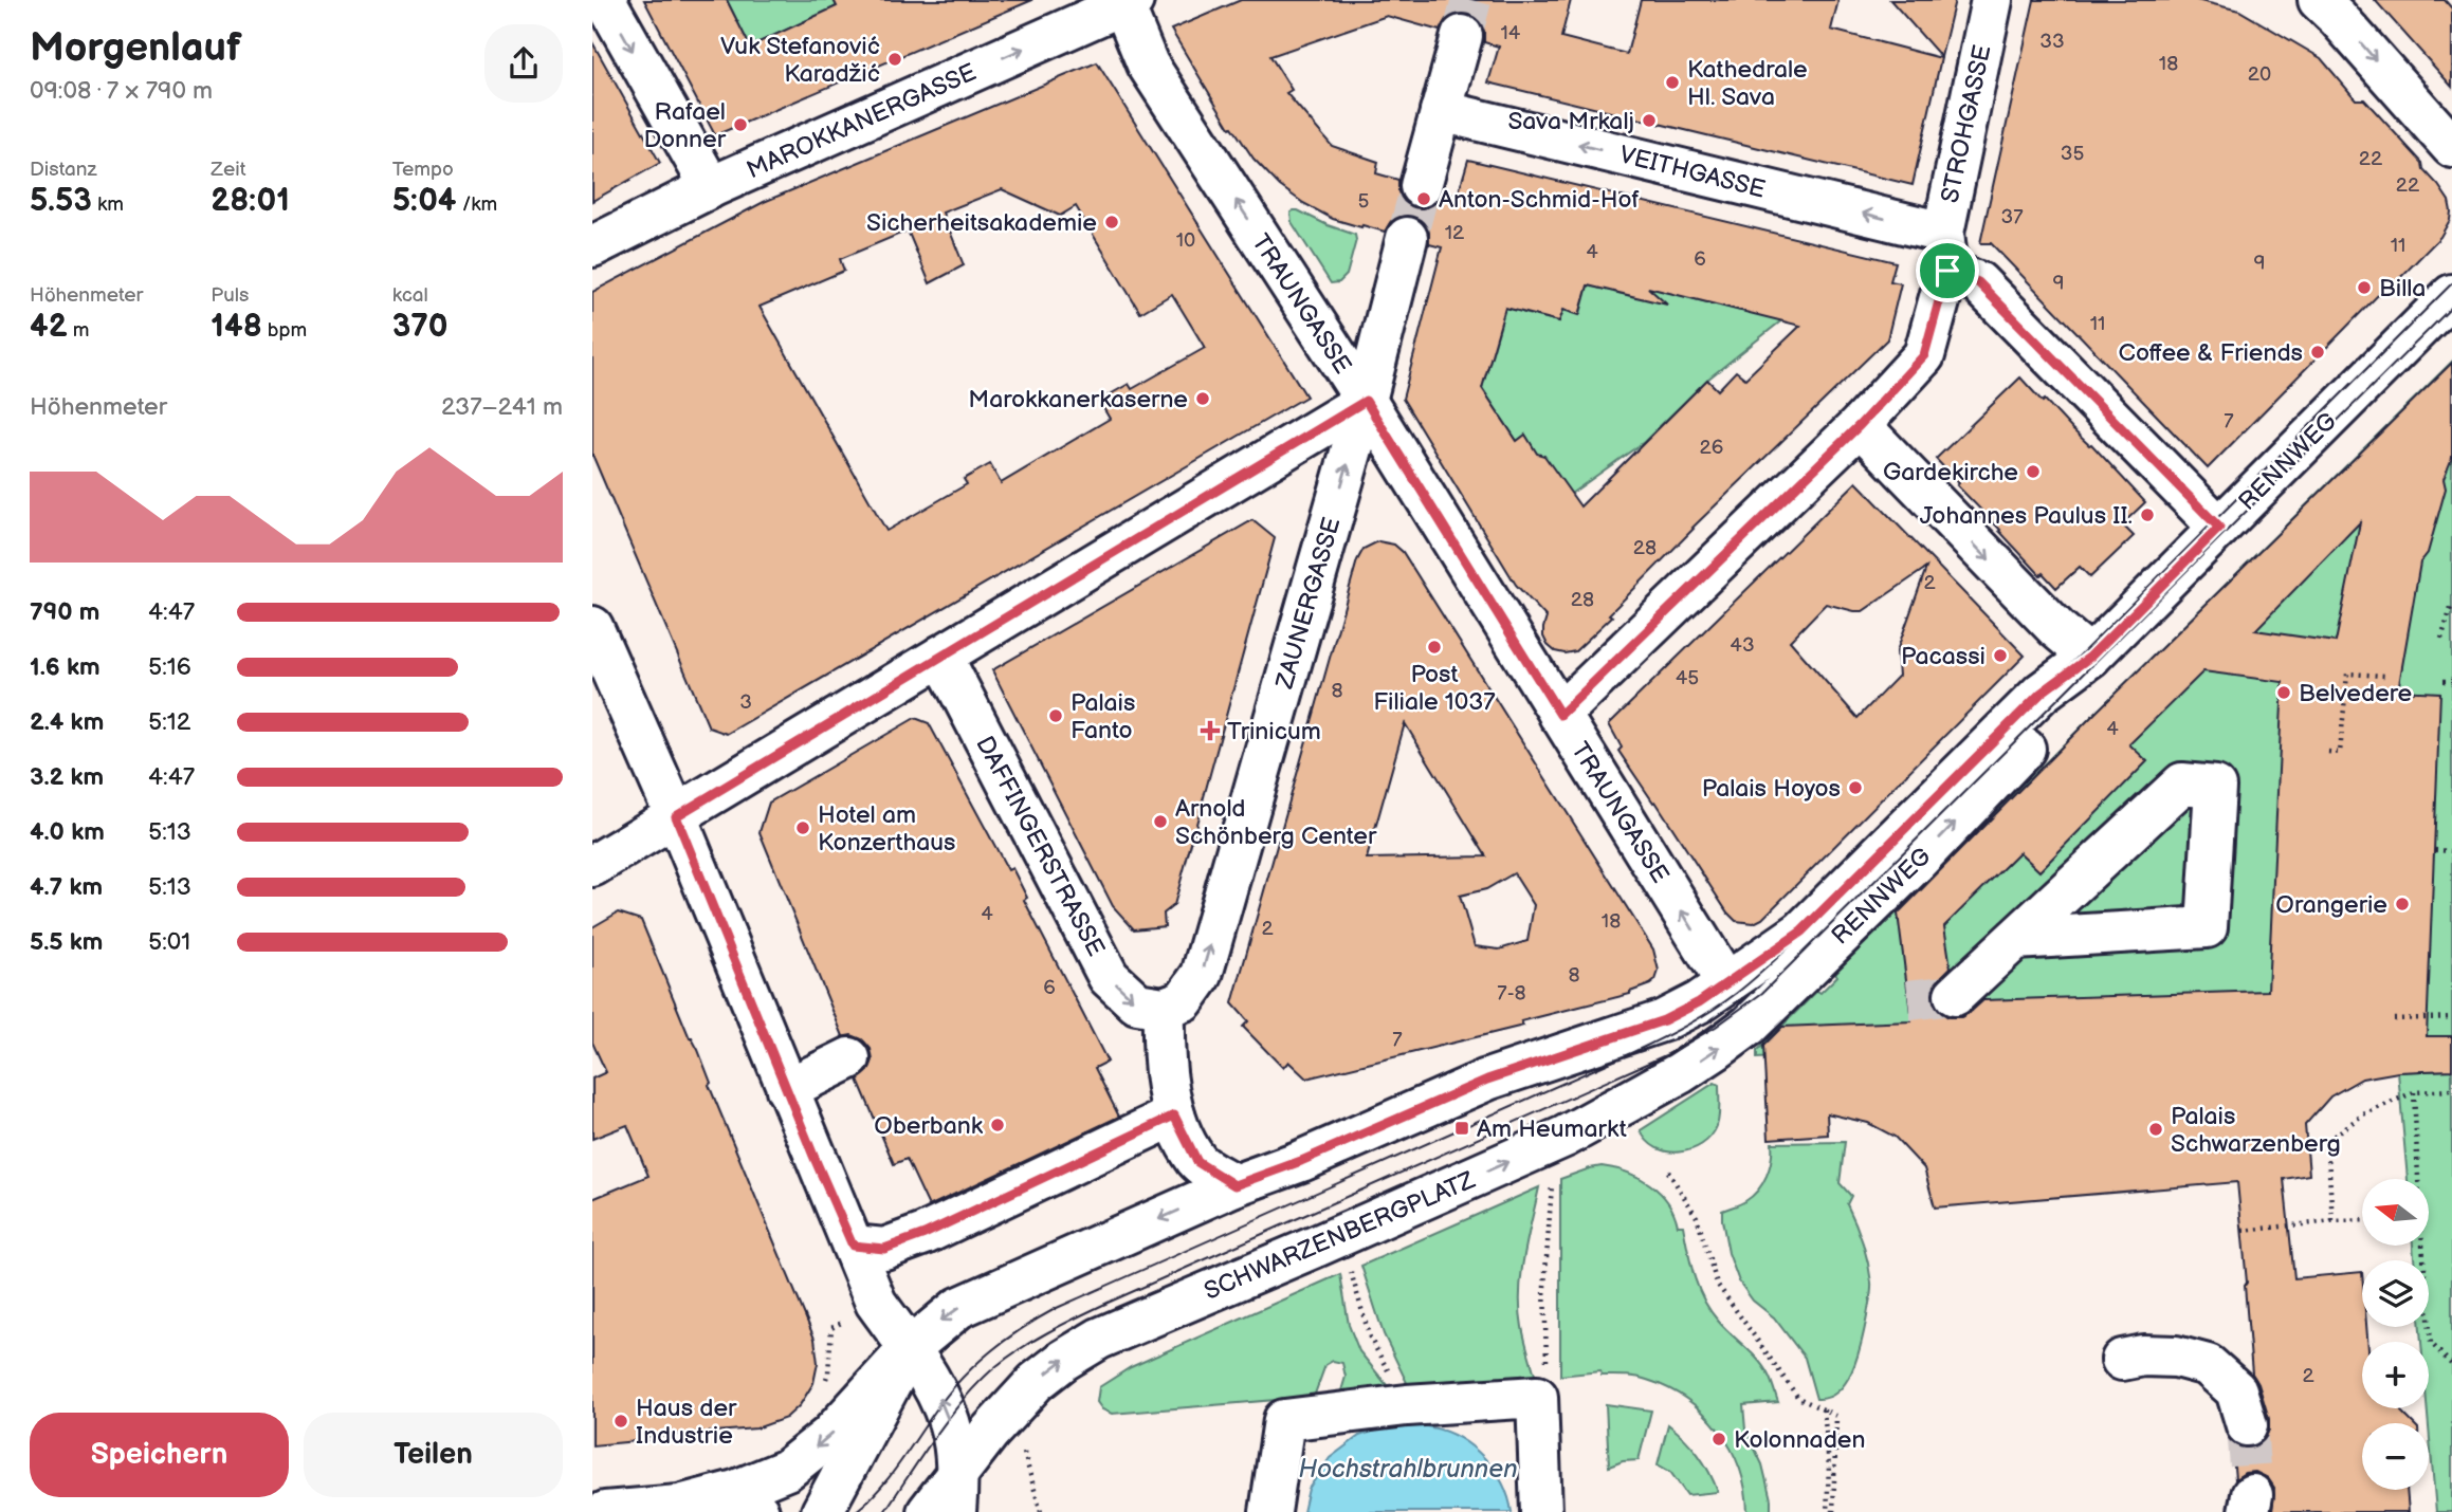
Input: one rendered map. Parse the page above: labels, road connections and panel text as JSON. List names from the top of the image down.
{
  "streets": {
    "street": [
      "MAROKKANERGASSE",
      "STROHGASSE",
      "VEITHGASSE",
      "TRAUNGASSE",
      "RENNWEG",
      "ZAUNERGASSE",
      "DAFFINGERSTRASSE",
      "SCHWARZENBERGPLATZ"
    ]
  },
  "crossings": [
    ["MAROKKANERGASSE", "TRAUNGASSE"],
    ["STROHGASSE", "VEITHGASSE"],
    ["STROHGASSE", "TRAUNGASSE"],
    ["VEITHGASSE", "RENNWEG"],
    ["TRAUNGASSE", "RENNWEG"],
    ["TRAUNGASSE", "ZAUNERGASSE"],
    ["RENNWEG", "SCHWARZENBERGPLATZ"],
    ["ZAUNERGASSE", "DAFFINGERSTRASSE"]
  ],
  "one_way": [
    "MAROKKANERGASSE",
    "VEITHGASSE",
    "TRAUNGASSE",
    "ZAUNERGASSE"
  ],
  "water": ["Hochstrahlbrunnen"],
  "places": {
    "other": [
      "Vuk Stefanović Karadžić",
      "Kathedrale Hl. Sava",
      "Sava Mrkalj",
      "Rafael Donner",
      "Anton-Schmid-Hof",
      "Sicherheitsakademie",
      "Billa",
      "Coffee & Friends",
      "Marokkanerkaserne",
      "Gardekirche",
      "Johannes Paulus II.",
      "Post Filiale 1037",
      "Pacassi",
      "Belvedere",
      "Palais Fanto",
      "Palais Hoyos",
      "Arnold Schönberg Center",
      "Hotel am Konzerthaus",
      "Orangerie",
      "Oberbank",
      "Palais Schwarzenberg",
      "Haus der Industrie",
      "Kolonnaden"
    ],
    "health": ["Trinicum"],
    "transit": ["Am Heumarkt"]
  },
  "house_numbers": [
    "14",
    "33",
    "18",
    "20",
    "35",
    "22",
    "22",
    "5",
    "37",
    "12",
    "10",
    "11",
    "4",
    "6",
    "9",
    "9",
    "11",
    "7",
    "26",
    "28",
    "2",
    "28",
    "43",
    "45",
    "8",
    "3",
    "4",
    "4",
    "18",
    "2",
    "8",
    "6",
    "7-8",
    "7",
    "2"
  ],
  "north": "left",
  "page": {
    "heading": ["Morgenlauf", "09:08 · 7 × 790 m"],
    "stats": [
      ["Distanz", "5.53 km"],
      ["Zeit", "28:01"],
      ["Tempo", "5:04 /km"],
      ["Höhenmeter", "42 m"],
      ["Puls", "148 bpm"],
      ["kcal", "370"]
    ],
    "chart": ["Höhenmeter", "237–241 m"],
    "list": [
      {
        "name": "790 m",
        "note": "4:47"
      },
      {
        "name": "1.6 km",
        "note": "5:16"
      },
      {
        "name": "2.4 km",
        "note": "5:12"
      },
      {
        "name": "3.2 km",
        "note": "4:47"
      },
      {
        "name": "4.0 km",
        "note": "5:13"
      },
      {
        "name": "4.7 km",
        "note": "5:13"
      },
      {
        "name": "5.5 km",
        "note": "5:01"
      }
    ],
    "map_buttons": ["+", "−"],
    "buttons": ["Speichern", "Teilen"]
  }
}
